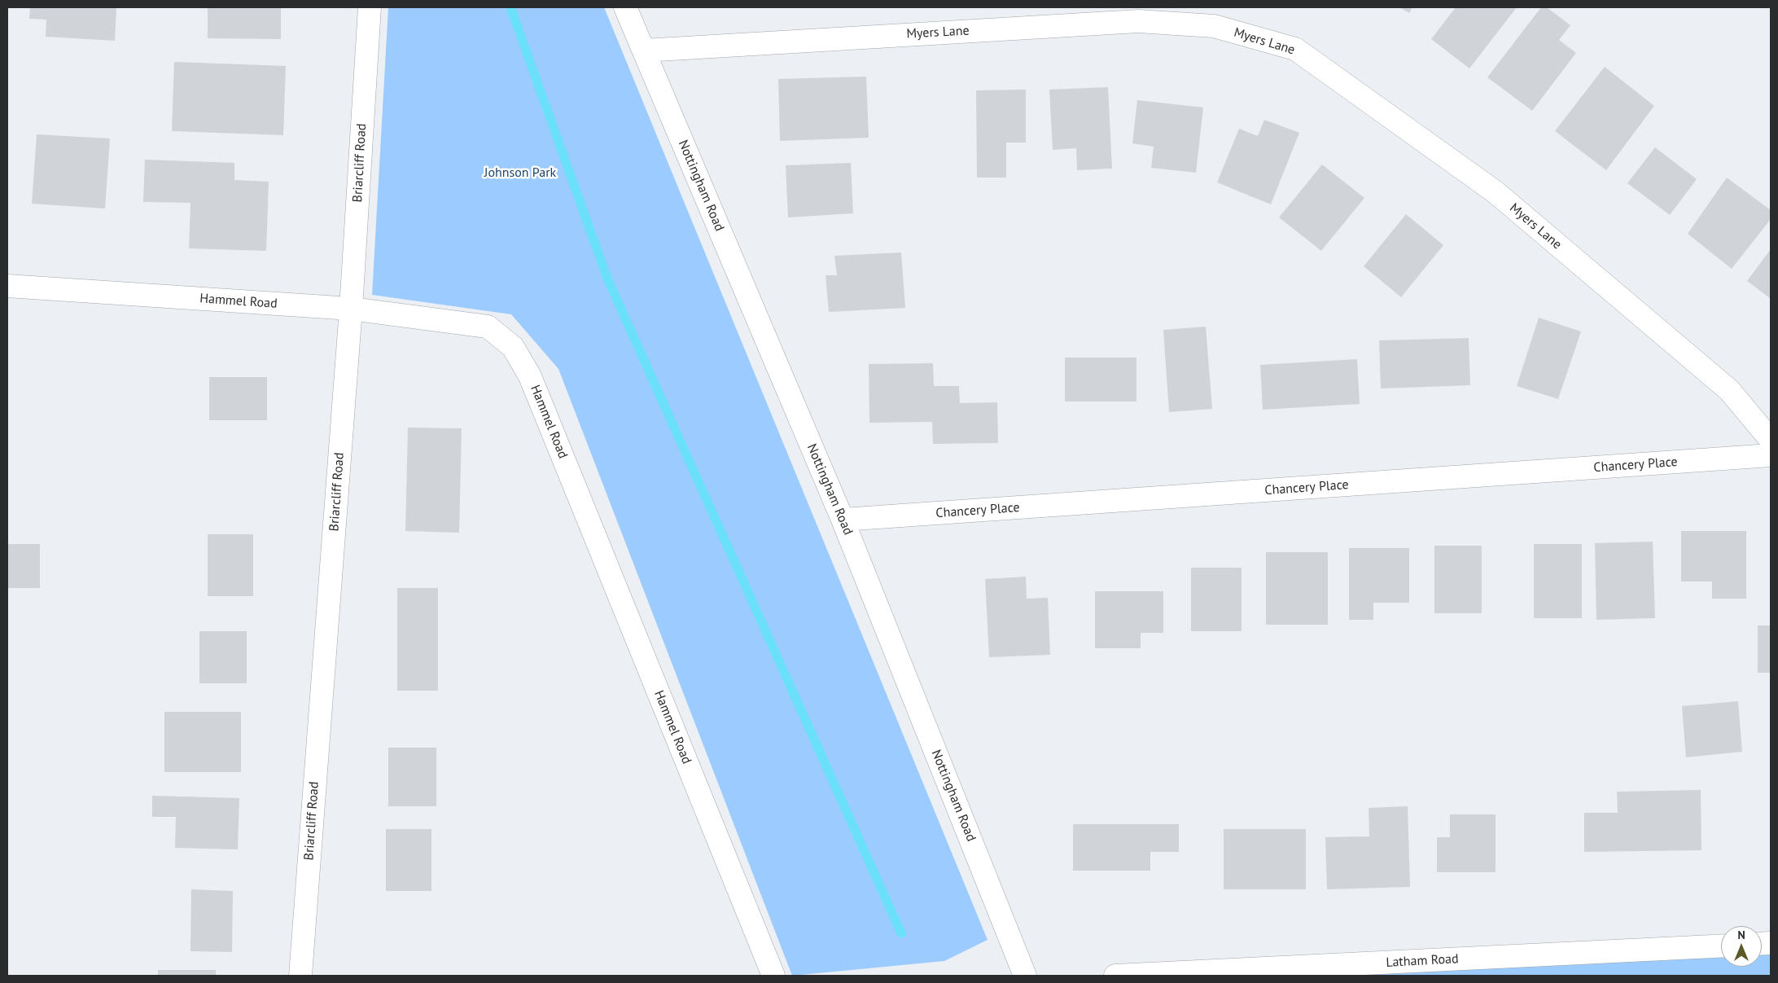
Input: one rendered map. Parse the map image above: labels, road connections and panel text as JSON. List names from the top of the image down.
{
  "streets": {
    "street": [
      "Myers Lane",
      "Briarcliff Road",
      "Nottingham Road",
      "Hammel Road",
      "Chancery Place",
      "Latham Road"
    ]
  },
  "crossings": [
    ["Myers Lane", "Nottingham Road"],
    ["Briarcliff Road", "Hammel Road"],
    ["Nottingham Road", "Chancery Place"]
  ],
  "parks": ["Johnson Park"],
  "north": "top"
}
